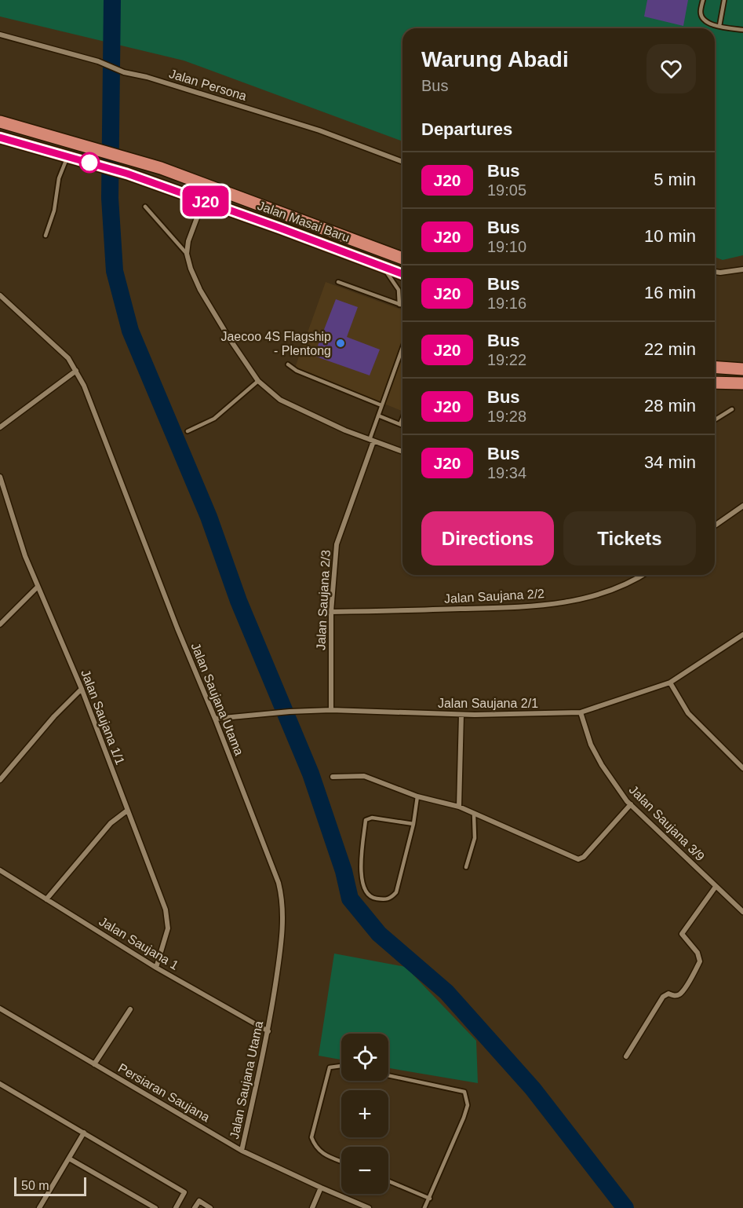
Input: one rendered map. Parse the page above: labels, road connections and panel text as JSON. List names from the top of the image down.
{
  "streets": {
    "main road": ["Jalan Masai Baru"],
    "street": [
      "Jalan Persona",
      "Jalan Saujana 2/2",
      "Jalan Saujana 2/3",
      "Jalan Saujana Utama",
      "Jalan Saujana 2/1",
      "Jalan Saujana 1/1",
      "Jalan Saujana 3/9",
      "Jalan Saujana 1",
      "Persiaran Saujana"
    ]
  },
  "crossings": [
    ["Jalan Saujana 2/2", "Jalan Saujana 2/3"],
    ["Jalan Saujana 2/3", "Jalan Saujana 2/1"],
    ["Jalan Saujana Utama", "Jalan Saujana 2/1"],
    ["Jalan Saujana Utama", "Jalan Saujana 1"],
    ["Jalan Saujana Utama", "Persiaran Saujana"],
    ["Jalan Saujana 2/1", "Jalan Saujana 3/9"],
    ["Jalan Saujana 1/1", "Jalan Saujana 1"]
  ],
  "places": ["Jaecoo 4S Flagship - Plentong"],
  "lines": ["bus line J20"],
  "scale_bar": "50 m",
  "page": {
    "on_map": "J20",
    "heading": [
      ["Warung Abadi", "Bus"],
      "Departures"
    ],
    "list": [
      {
        "mark": "J20",
        "name": "Bus",
        "note": "19:05",
        "value": "5 min"
      },
      {
        "mark": "J20",
        "name": "Bus",
        "note": "19:10",
        "value": "10 min"
      },
      {
        "mark": "J20",
        "name": "Bus",
        "note": "19:16",
        "value": "16 min"
      },
      {
        "mark": "J20",
        "name": "Bus",
        "note": "19:22",
        "value": "22 min"
      },
      {
        "mark": "J20",
        "name": "Bus",
        "note": "19:28",
        "value": "28 min"
      },
      {
        "mark": "J20",
        "name": "Bus",
        "note": "19:34",
        "value": "34 min"
      }
    ],
    "buttons": ["Directions", "Tickets"],
    "map_buttons": ["+", "−"],
    "scale": "50 m"
  }
}
